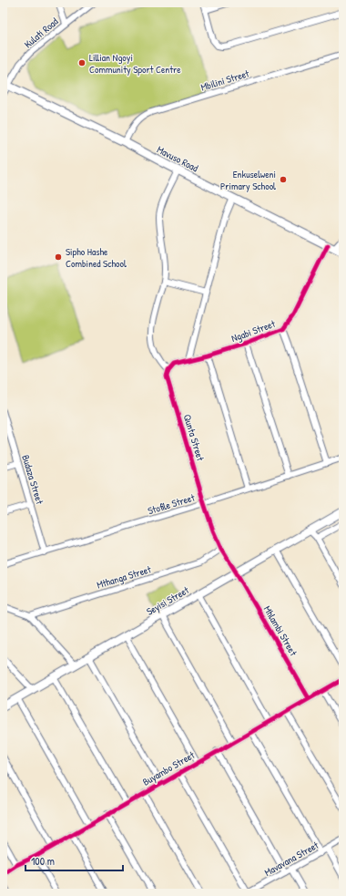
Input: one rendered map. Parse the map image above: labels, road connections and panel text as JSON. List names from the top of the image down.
{
  "streets": {
    "street": [
      "Kulati Road",
      "Mbilini Street",
      "Mavuso Road",
      "Ngabi Street",
      "Qunta Street",
      "Budaza Street",
      "Stofile Street",
      "Mthanga Street",
      "Seyisi Street",
      "Mhlambi Street",
      "Buyambo Street",
      "Mavavana Street"
    ]
  },
  "crossings": [
    ["Kulati Road", "Mavuso Road"],
    ["Mbilini Street", "Mavuso Road"],
    ["Mavuso Road", "Ngabi Street"],
    ["Ngabi Street", "Qunta Street"],
    ["Qunta Street", "Stofile Street"],
    ["Qunta Street", "Mthanga Street"],
    ["Qunta Street", "Mhlambi Street"],
    ["Budaza Street", "Stofile Street"],
    ["Mthanga Street", "Mhlambi Street"],
    ["Seyisi Street", "Mhlambi Street"],
    ["Mhlambi Street", "Buyambo Street"]
  ],
  "places": ["Lillian Ngoyi Community Sport Centre", "Enkuselweni Primary School", "Sipho Hashe Combined School"],
  "scale_bar": "100 m"
}
